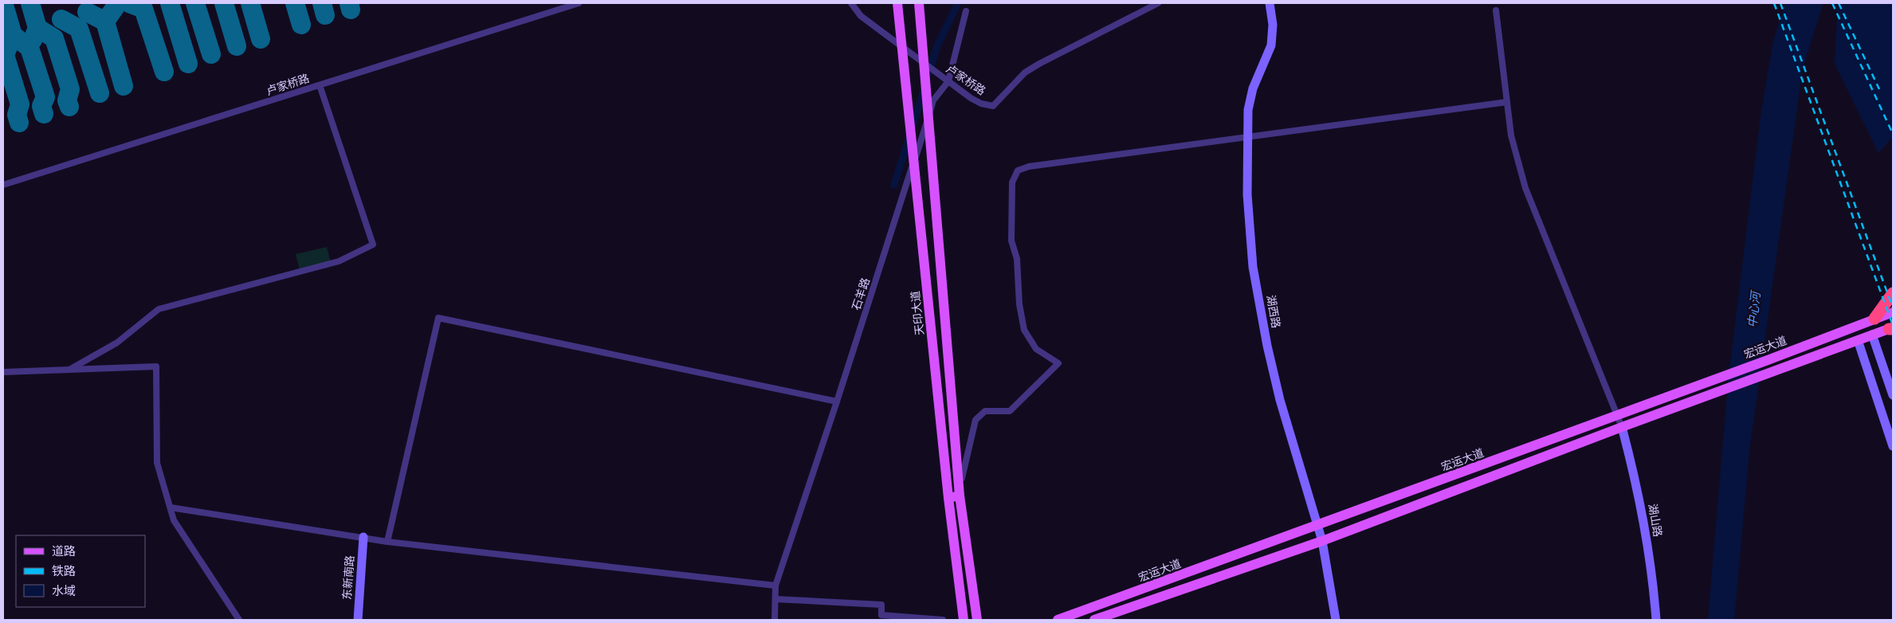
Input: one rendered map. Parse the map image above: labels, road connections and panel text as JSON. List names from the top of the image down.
{
  "streets": {
    "main road": ["天印大道", "宏运大道"],
    "street": [
      "卢家桥路",
      "石羊路",
      "湖西路",
      "湖山路",
      "东新南路"
    ]
  },
  "crossings": [
    ["卢家桥路", "石羊路"],
    ["湖西路", "宏运大道"]
  ],
  "water": ["中心河"],
  "legend": ["道路", "铁路", "水域"]
}
